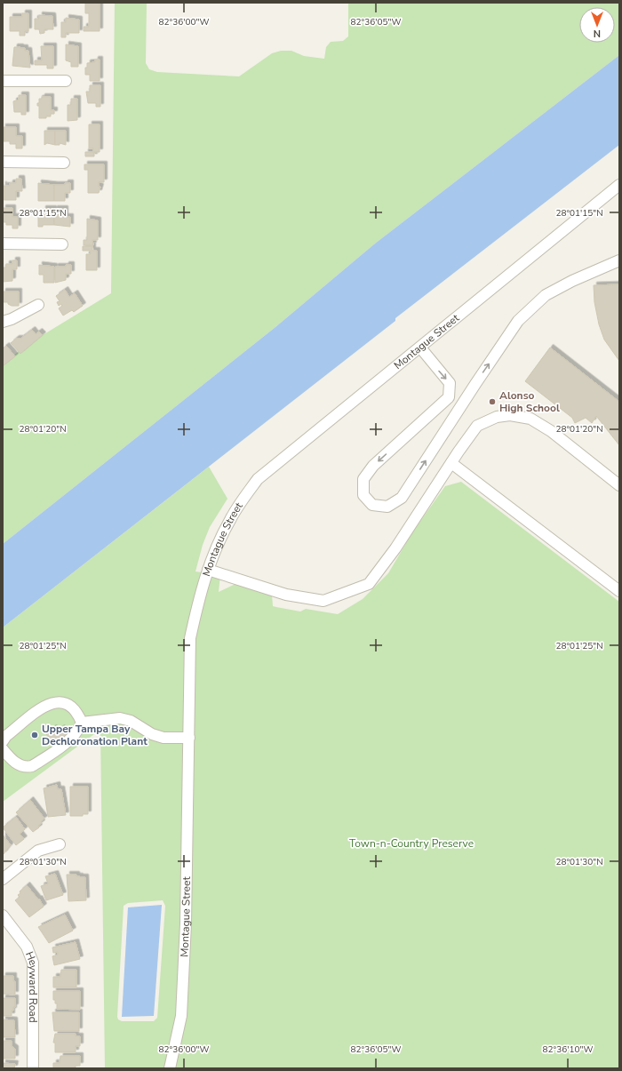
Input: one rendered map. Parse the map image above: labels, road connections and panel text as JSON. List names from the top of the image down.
{
  "streets": {
    "street": ["Montague Street", "Heyward Road"]
  },
  "parks": ["Town-n-Country Preserve"],
  "places": ["Alonso High School", "Upper Tampa Bay Dechloronation Plant"],
  "north": "bottom",
  "coordinates": [
    "82°36'00\"W",
    "82°36'05\"W",
    "28°01'15\"N",
    "28°01'20\"N",
    "28°01'25\"N",
    "28°01'30\"N",
    "82°36'10\"W"
  ]
}
